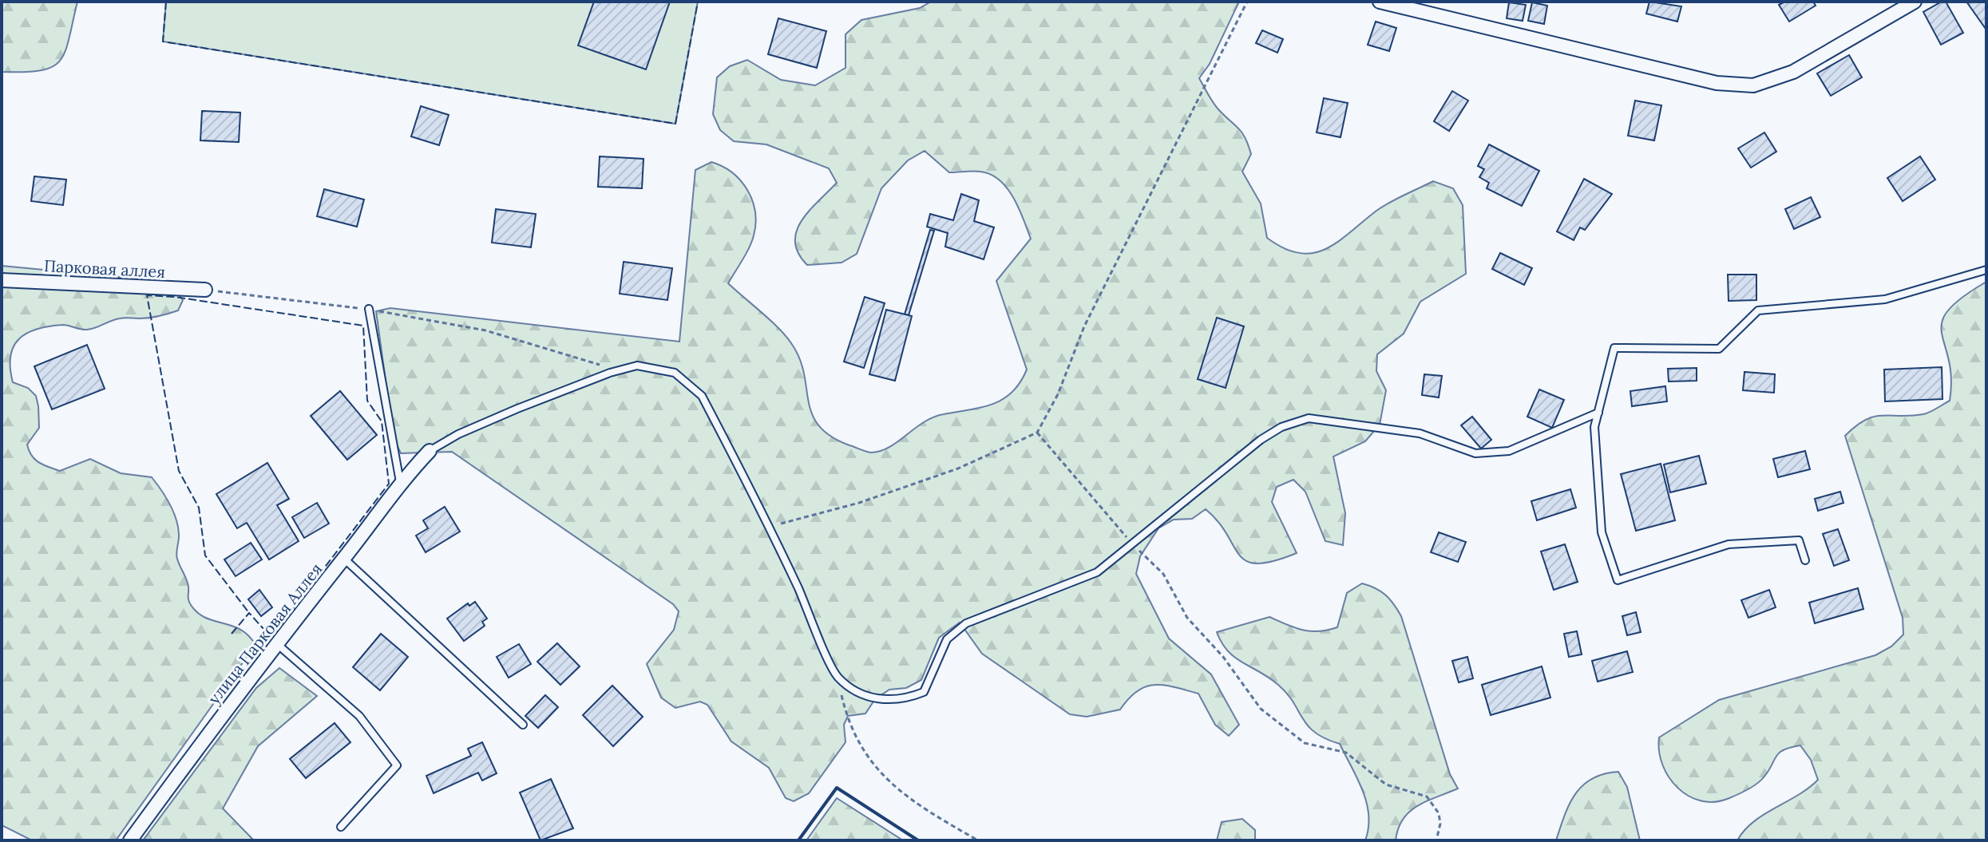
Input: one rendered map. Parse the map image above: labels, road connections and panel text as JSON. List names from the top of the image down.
{
  "streets": {
    "street": ["Парковая аллея", "улица Парковая Аллея"]
  }
}
